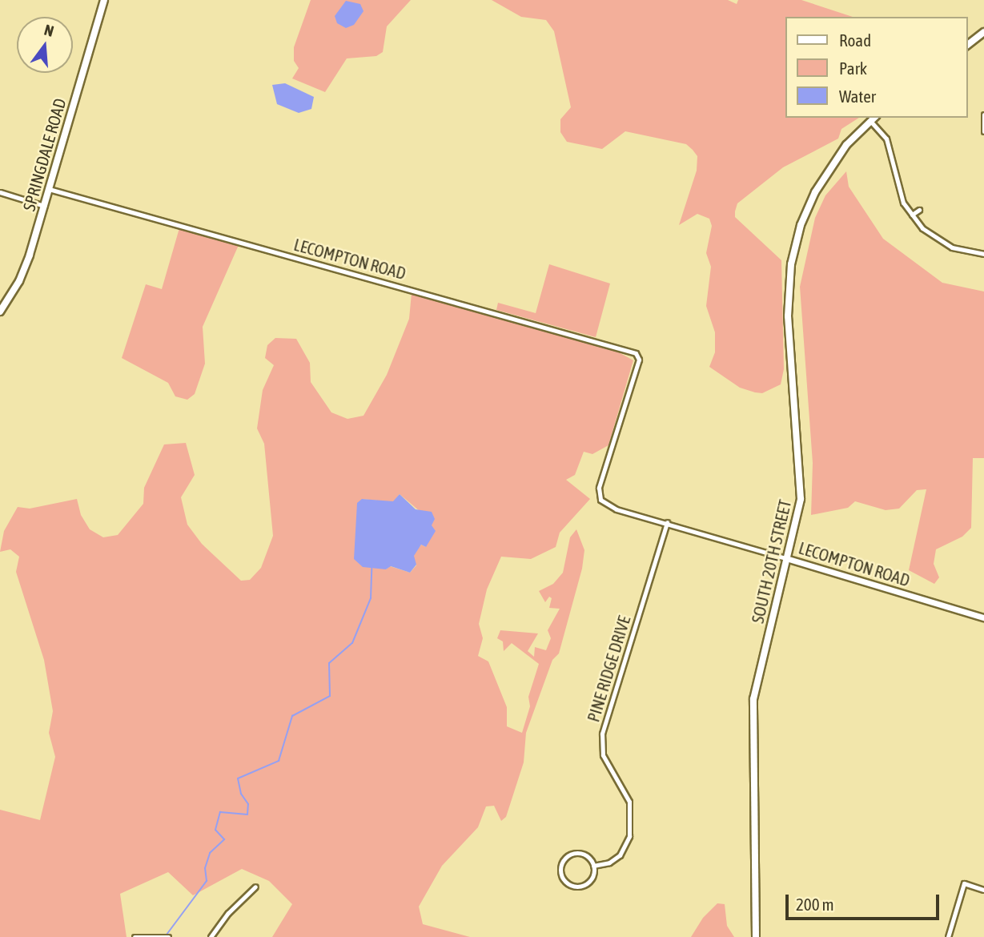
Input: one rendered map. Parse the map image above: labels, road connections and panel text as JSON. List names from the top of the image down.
{
  "streets": {
    "main road": ["SPRINGDALE ROAD", "SOUTH 20TH STREET"],
    "street": ["LECOMPTON ROAD", "PINE RIDGE DRIVE"]
  },
  "crossings": [
    ["SPRINGDALE ROAD", "LECOMPTON ROAD"],
    ["LECOMPTON ROAD", "SOUTH 20TH STREET"],
    ["LECOMPTON ROAD", "PINE RIDGE DRIVE"]
  ],
  "legend": ["Road", "Park", "Water"],
  "scale_bar": "200 m",
  "north": "top"
}
